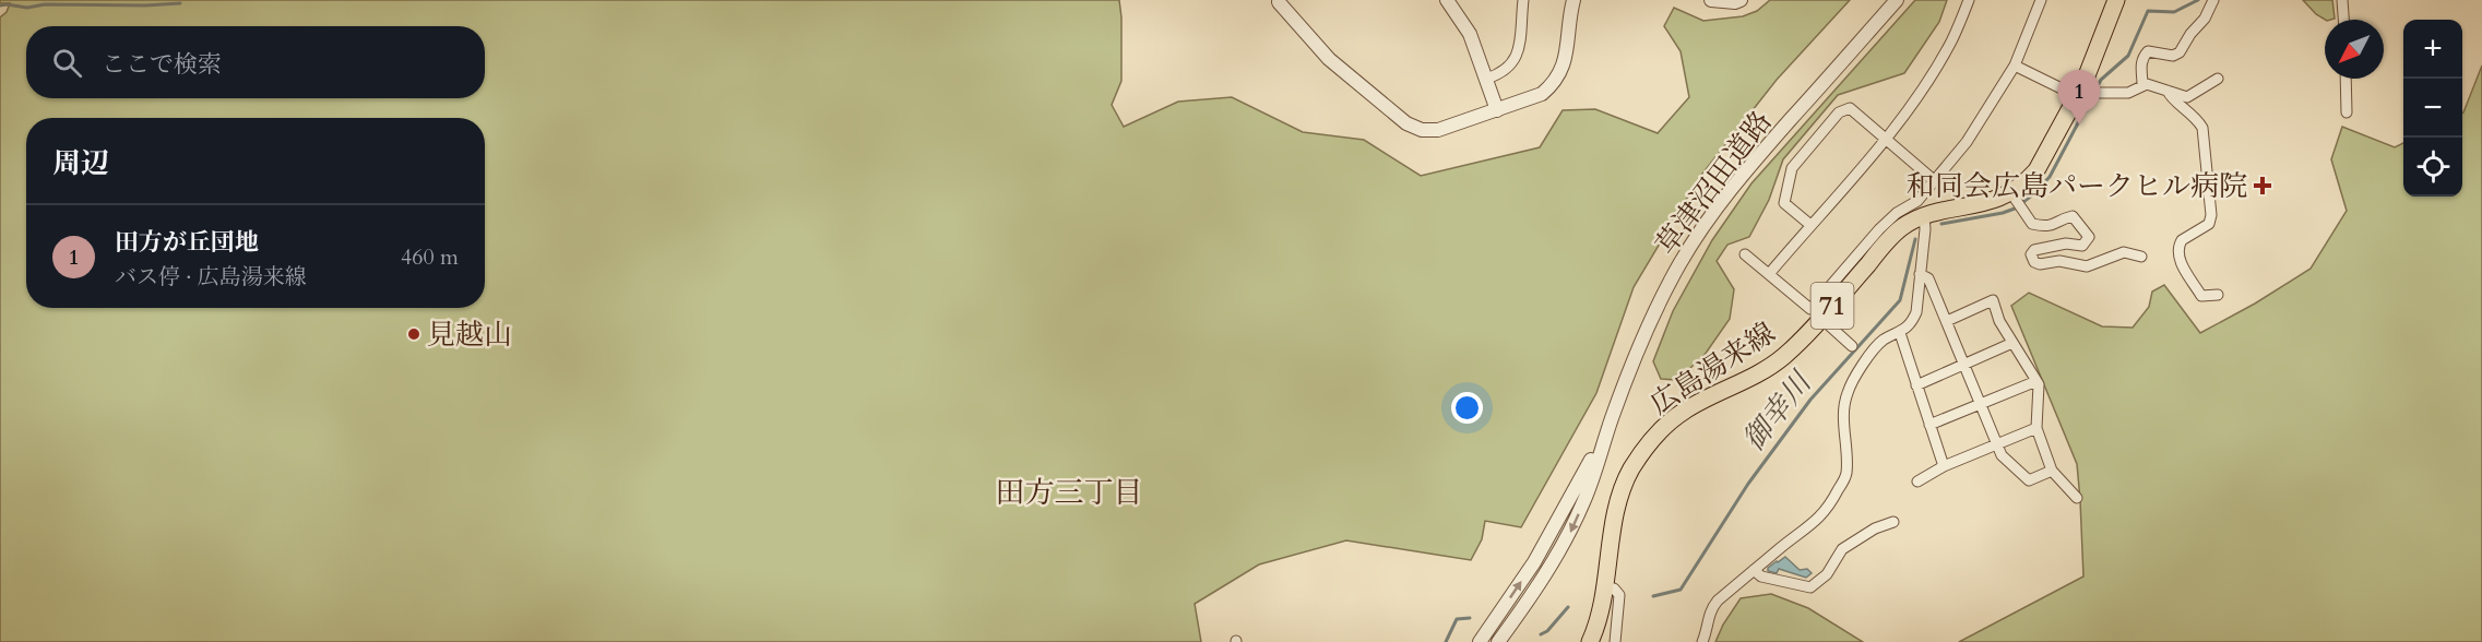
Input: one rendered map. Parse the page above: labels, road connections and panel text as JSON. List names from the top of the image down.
{
  "streets": {
    "main road": ["71", "広島湯来線"],
    "street": ["草津沼田道路"]
  },
  "districts": ["田方三丁目"],
  "water": ["御幸川"],
  "places": {
    "health": ["和同会広島パークヒル病院"],
    "other": ["見越山"]
  },
  "north": "bottom left",
  "page": {
    "map_buttons": ["+", "−"],
    "search": "ここで検索",
    "pins": "1",
    "heading": "周辺",
    "list": [
      {
        "mark": "1",
        "name": "田方が丘団地",
        "note": "バス停 · 広島湯来線",
        "value": "460 m"
      }
    ]
  }
}
